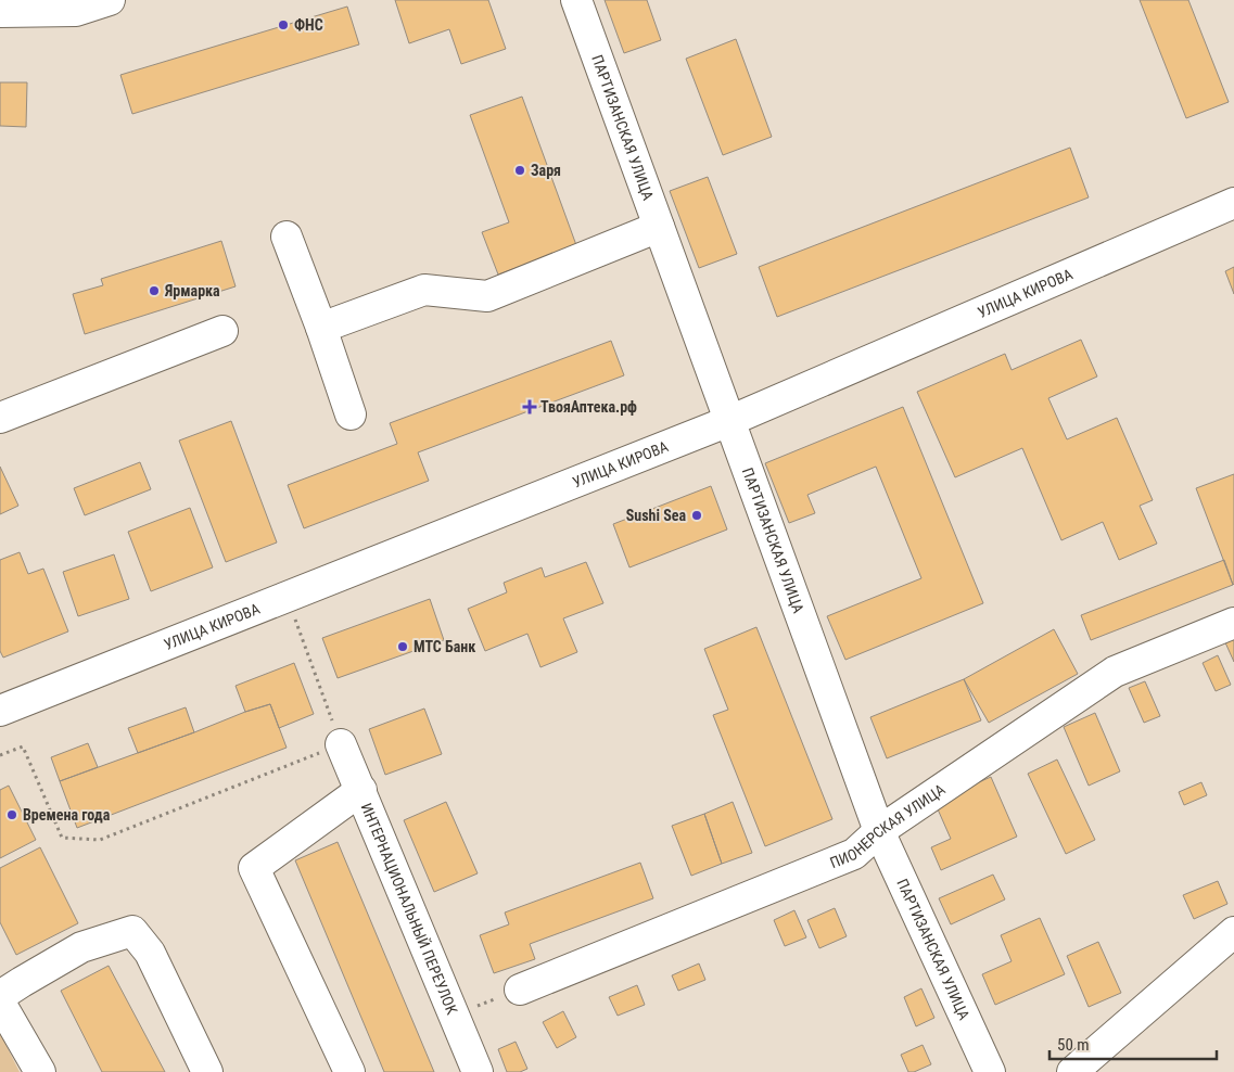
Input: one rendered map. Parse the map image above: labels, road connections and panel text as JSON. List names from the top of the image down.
{
  "streets": {
    "street": [
      "ПАРТИЗАНСКАЯ УЛИЦА",
      "УЛИЦА КИРОВА",
      "ПИОНЕРСКАЯ УЛИЦА",
      "ИНТЕРНАЦИОНАЛЬНЫЙ ПЕРЕУЛОК"
    ]
  },
  "crossings": [
    ["ПАРТИЗАНСКАЯ УЛИЦА", "УЛИЦА КИРОВА"],
    ["ПАРТИЗАНСКАЯ УЛИЦА", "ПИОНЕРСКАЯ УЛИЦА"]
  ],
  "places": {
    "other": [
      "ФНС",
      "Заря",
      "Ярмарка",
      "Sushi Sea",
      "МТС Банк",
      "Времена года"
    ],
    "health": ["ТвояАптека.рф"]
  },
  "scale_bar": "50 m"
}
